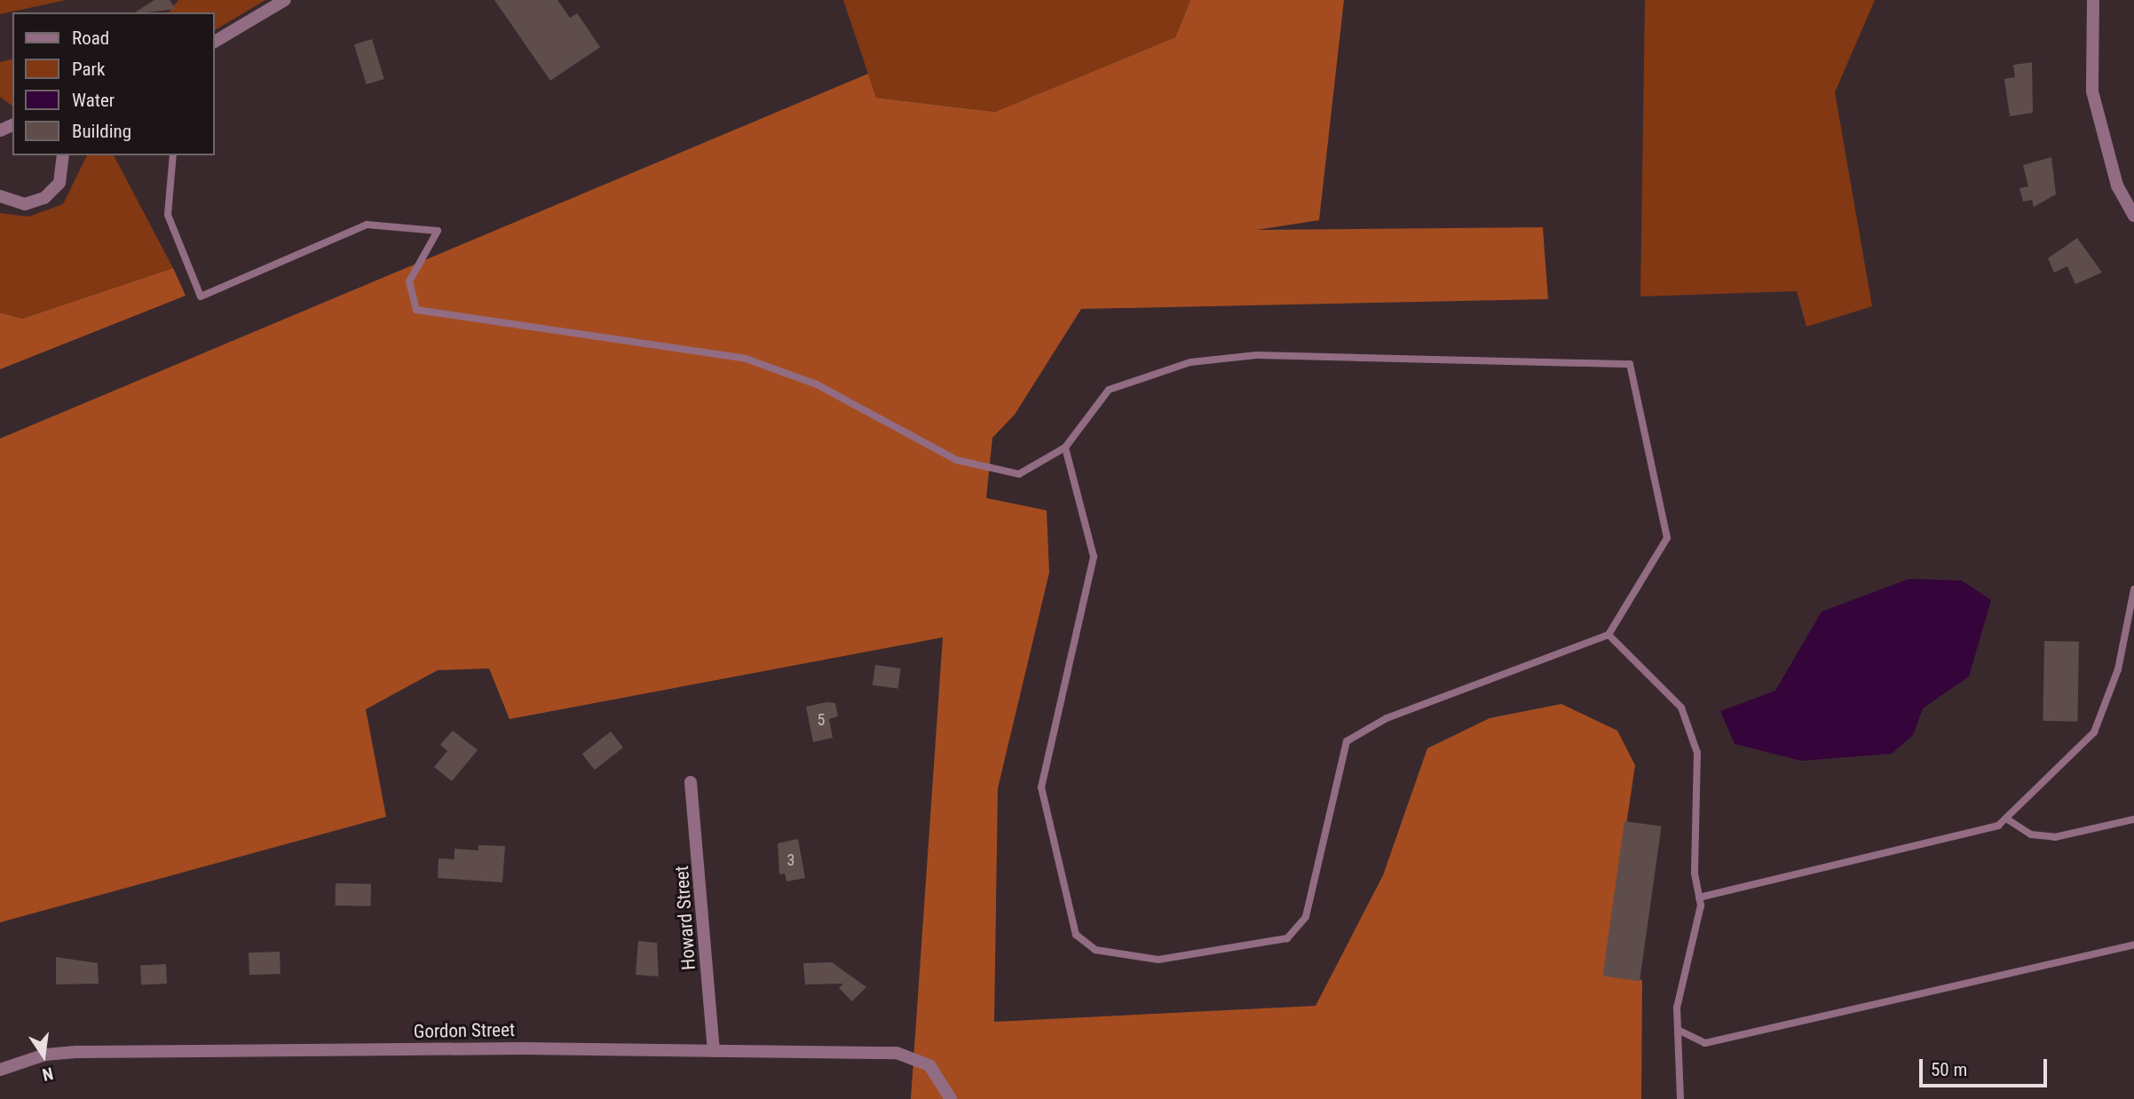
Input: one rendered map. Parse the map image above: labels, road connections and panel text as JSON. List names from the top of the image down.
{
  "streets": {
    "street": ["Howard Street", "Gordon Street"]
  },
  "crossings": [
    ["Howard Street", "Gordon Street"]
  ],
  "house_numbers": ["5", "3"],
  "legend": [
    "Road",
    "Park",
    "Water",
    "Building"
  ],
  "scale_bar": "50 m",
  "north": "bottom"
}
